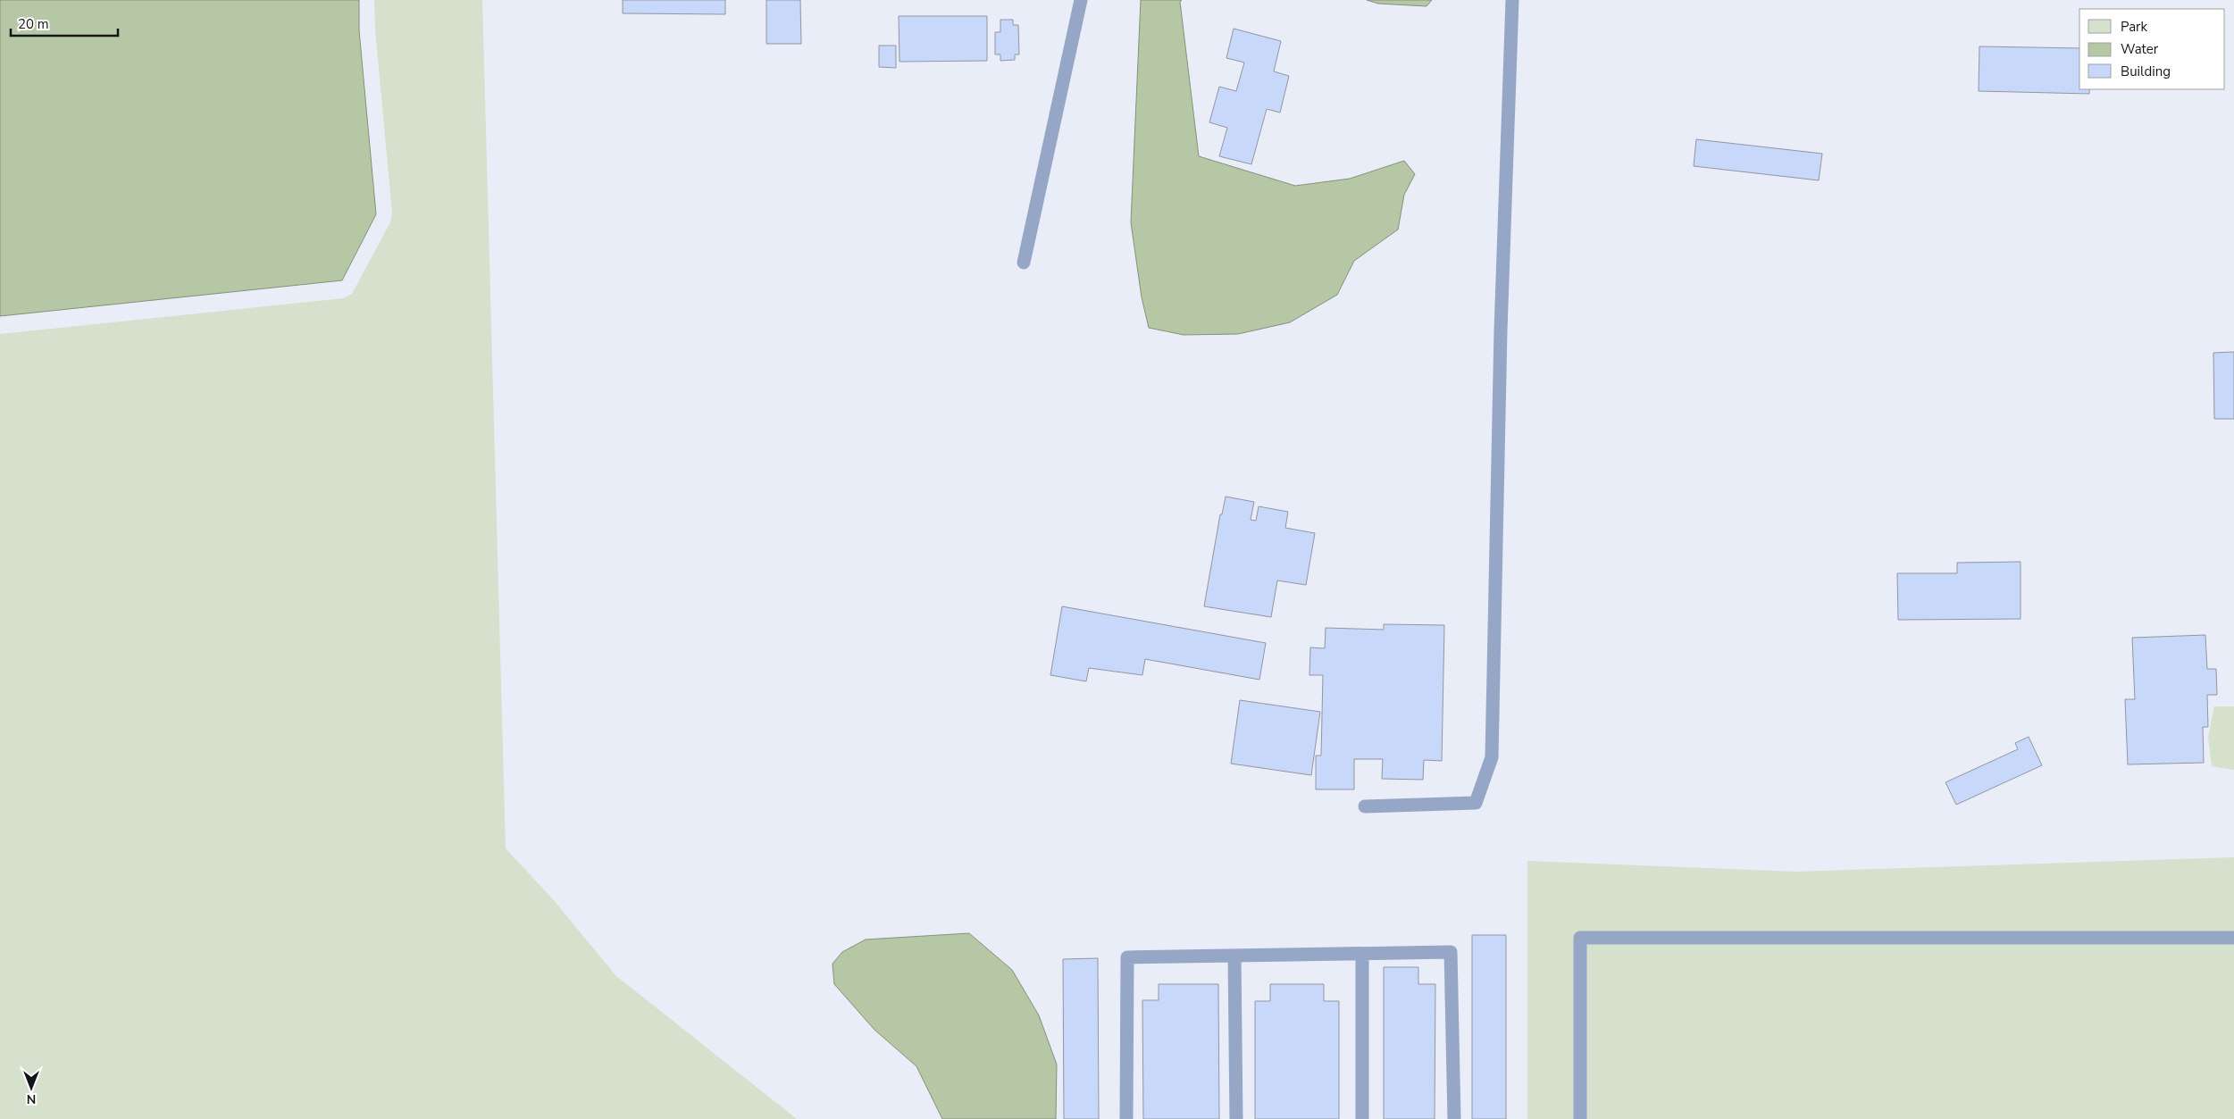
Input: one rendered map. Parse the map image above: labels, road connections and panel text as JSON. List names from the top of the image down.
{
  "legend": ["Park", "Water", "Building"],
  "scale_bar": "20 m",
  "north": "bottom"
}
